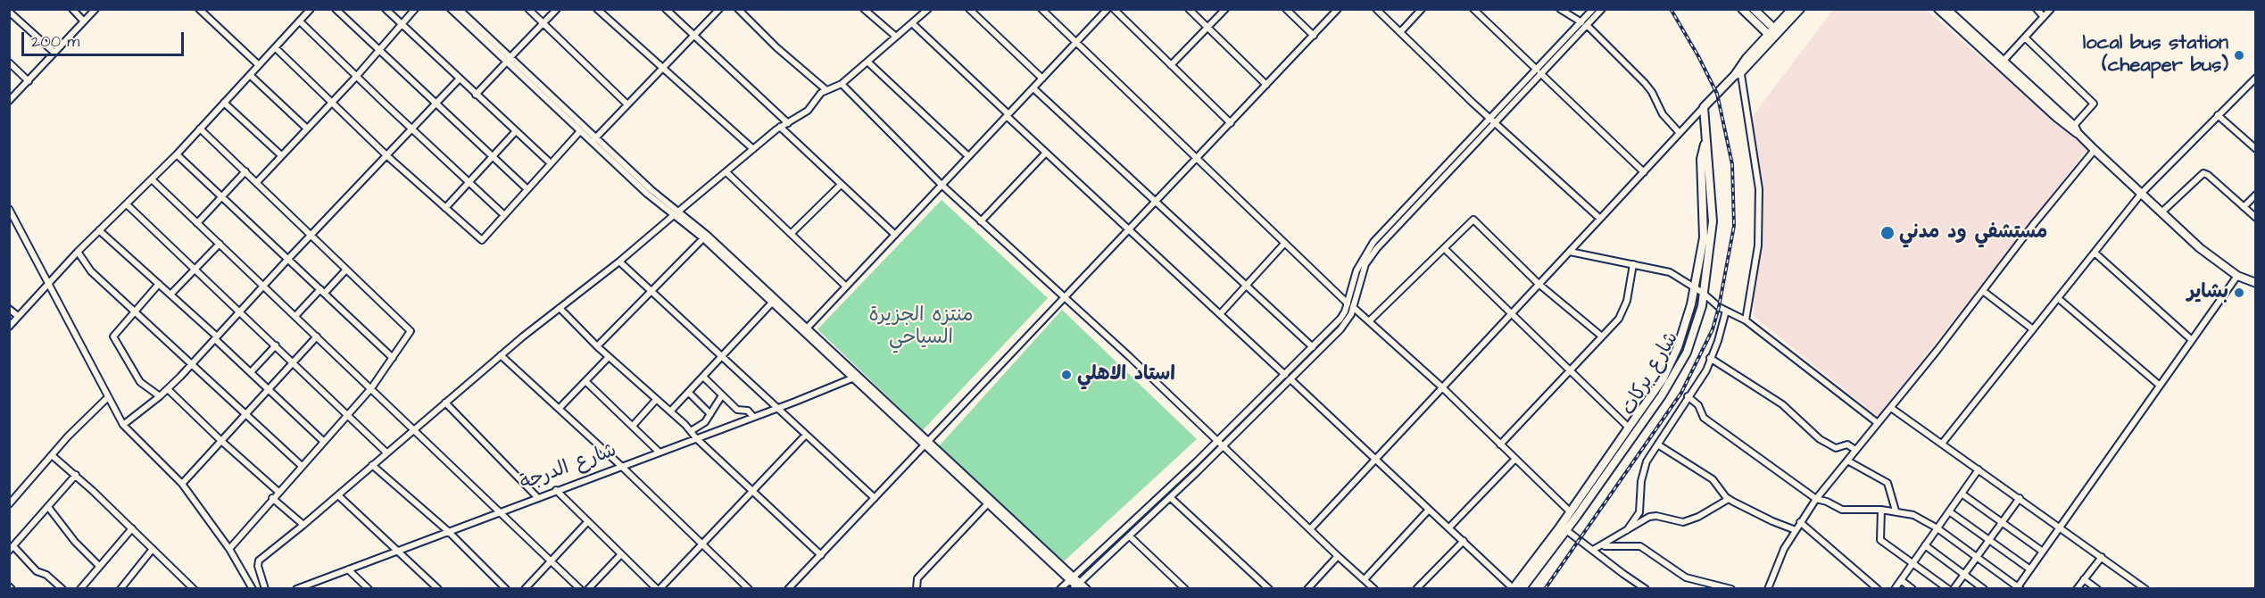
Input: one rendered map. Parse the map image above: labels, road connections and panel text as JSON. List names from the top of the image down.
{
  "streets": {
    "main road": ["شارع بركات"],
    "street": ["شارع الدرجة"]
  },
  "parks": ["منتزه الجزيرة السياحي"],
  "places": [
    "local bus station (cheaper bus)",
    "مستشفي ود مدني",
    "بشاير",
    "استاد الاهلي"
  ],
  "scale_bar": "200 m"
}
